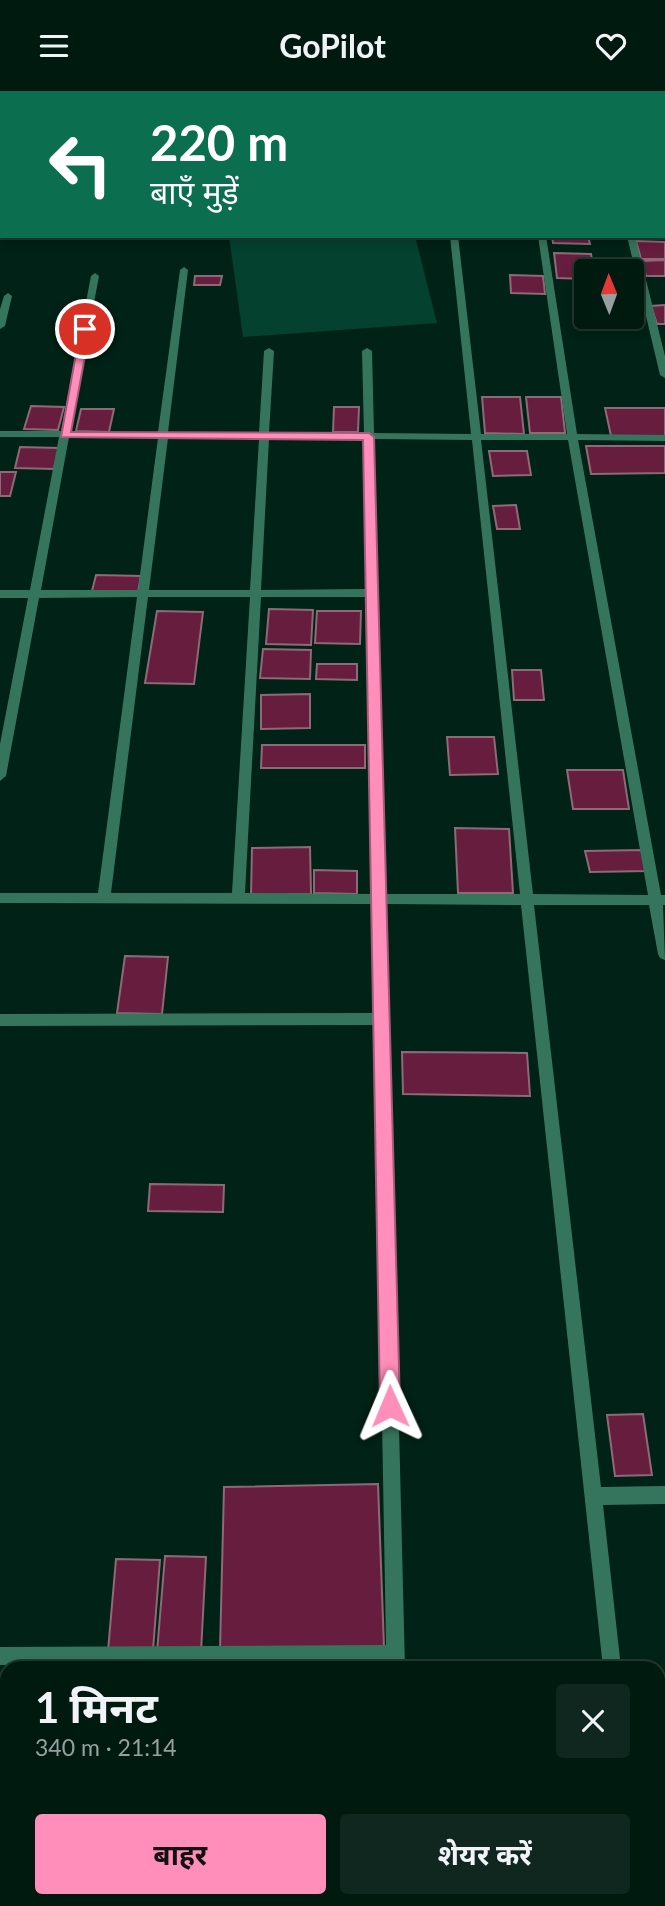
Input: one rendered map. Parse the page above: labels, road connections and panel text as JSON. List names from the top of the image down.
{
  "north": "top",
  "page": {
    "header": "GoPilot",
    "turn": ["220 m", "बाएँ मुड़ें"],
    "heading": ["1 मिनट", "340 m · 21:14"],
    "buttons": ["बाहर", "शेयर करें"]
  }
}
